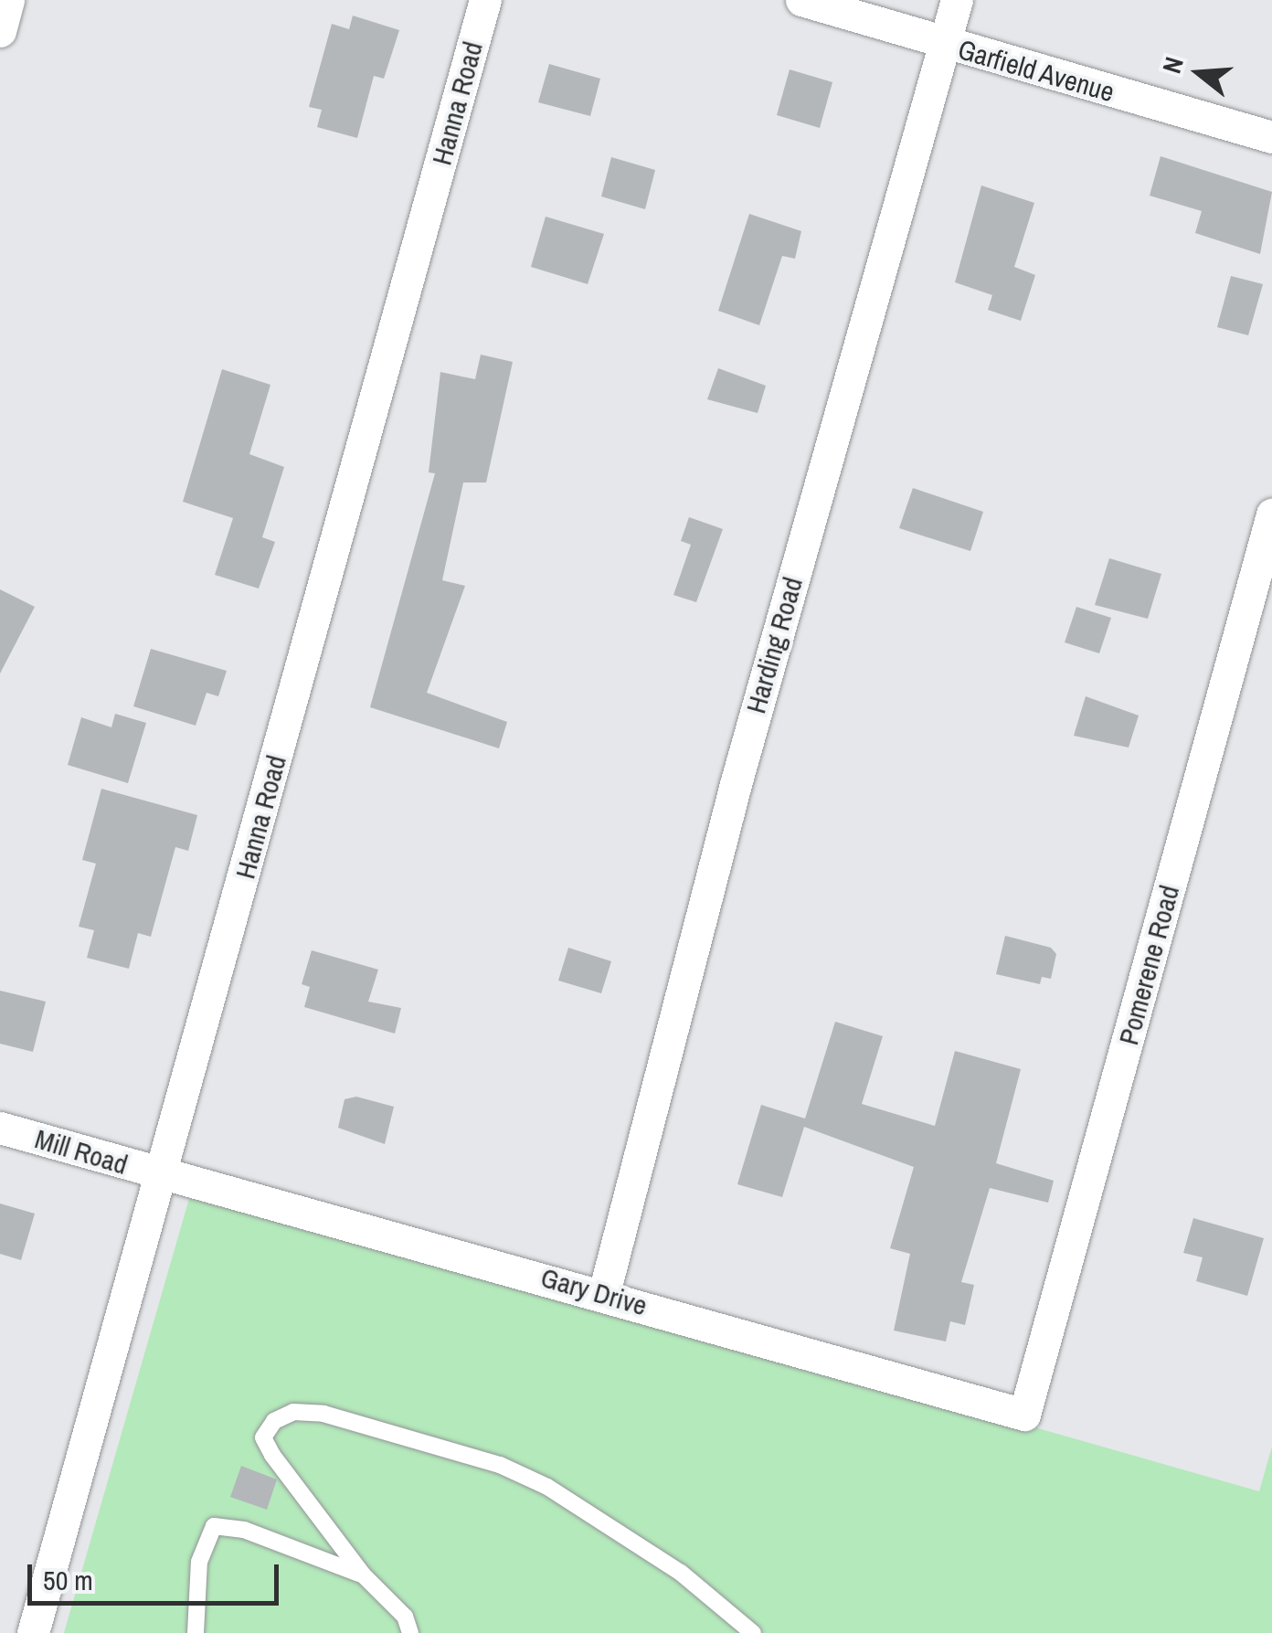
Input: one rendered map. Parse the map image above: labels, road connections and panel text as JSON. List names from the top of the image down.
{
  "streets": {
    "street": [
      "Garfield Avenue",
      "Hanna Road",
      "Harding Road",
      "Pomerene Road",
      "Mill Road",
      "Gary Drive"
    ]
  },
  "crossings": [
    ["Garfield Avenue", "Harding Road"],
    ["Hanna Road", "Mill Road"],
    ["Hanna Road", "Gary Drive"],
    ["Harding Road", "Gary Drive"],
    ["Pomerene Road", "Gary Drive"],
    ["Mill Road", "Gary Drive"]
  ],
  "scale_bar": "50 m",
  "north": "left"
}
